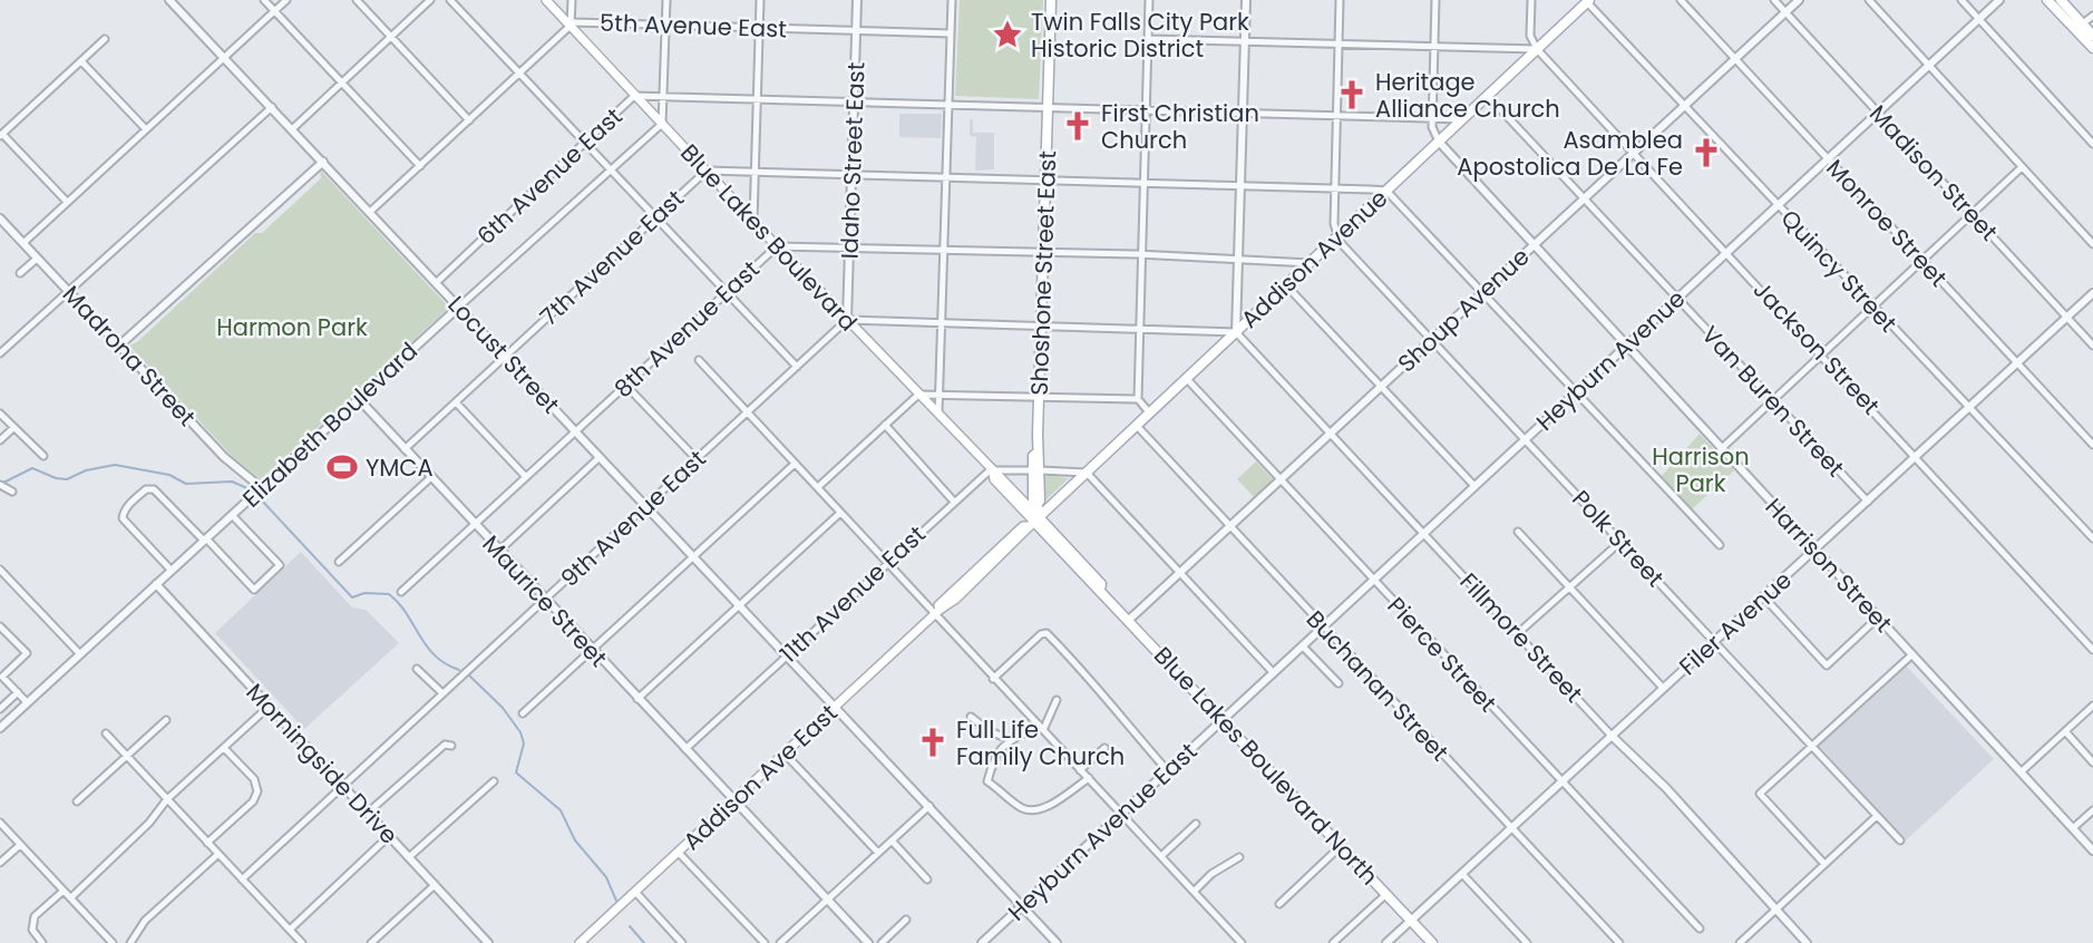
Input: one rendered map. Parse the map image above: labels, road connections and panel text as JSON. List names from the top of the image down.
{
  "streets": {
    "main road": [
      "Blue Lakes Boulevard",
      "Addison Avenue",
      "Shoshone Street East",
      "Blue Lakes Boulevard North",
      "Addison Ave East"
    ],
    "street": [
      "5th Avenue East",
      "Idaho Street East",
      "Madison Street",
      "6th Avenue East",
      "Monroe Street",
      "7th Avenue East",
      "Quincy Street",
      "Shoup Avenue",
      "8th Avenue East",
      "Jackson Street",
      "Locust Street",
      "Madrona Street",
      "Heyburn Avenue",
      "Van Buren Street",
      "Elizabeth Boulevard",
      "9th Avenue East",
      "Polk Street",
      "Harrison Street",
      "11th Avenue East",
      "Maurice Street",
      "Filer Avenue",
      "Fillmore Street",
      "Pierce Street",
      "Buchanan Street",
      "Morningside Drive",
      "Heyburn Avenue East"
    ]
  },
  "crossings": [
    ["5th Avenue East", "Idaho Street East"],
    ["5th Avenue East", "Blue Lakes Boulevard"],
    ["5th Avenue East", "Locust Street"],
    ["Idaho Street East", "6th Avenue East"],
    ["Idaho Street East", "Blue Lakes Boulevard"],
    ["Idaho Street East", "8th Avenue East"],
    ["Idaho Street East", "9th Avenue East"],
    ["Madison Street", "Shoup Avenue"],
    ["Madison Street", "Heyburn Avenue"],
    ["Madison Street", "Filer Avenue"],
    ["6th Avenue East", "Blue Lakes Boulevard"],
    ["6th Avenue East", "Addison Avenue"],
    ["6th Avenue East", "Shoshone Street East"],
    ["6th Avenue East", "Locust Street"],
    ["Monroe Street", "Shoup Avenue"],
    ["Monroe Street", "Heyburn Avenue"],
    ["Monroe Street", "Filer Avenue"],
    ["Blue Lakes Boulevard", "7th Avenue East"],
    ["Blue Lakes Boulevard", "Addison Avenue"],
    ["Blue Lakes Boulevard", "Shoshone Street East"],
    ["Blue Lakes Boulevard", "8th Avenue East"],
    ["Blue Lakes Boulevard", "Elizabeth Boulevard"],
    ["Blue Lakes Boulevard", "9th Avenue East"],
    ["Blue Lakes Boulevard", "11th Avenue East"],
    ["Blue Lakes Boulevard", "Blue Lakes Boulevard North"],
    ["Blue Lakes Boulevard", "Addison Ave East"],
    ["7th Avenue East", "Locust Street"],
    ["7th Avenue East", "Maurice Street"],
    ["Addison Avenue", "Quincy Street"],
    ["Addison Avenue", "Shoshone Street East"],
    ["Addison Avenue", "8th Avenue East"],
    ["Addison Avenue", "Jackson Street"],
    ["Addison Avenue", "Van Buren Street"],
    ["Addison Avenue", "Polk Street"],
    ["Addison Avenue", "Harrison Street"],
    ["Addison Avenue", "Fillmore Street"],
    ["Addison Avenue", "Pierce Street"],
    ["Addison Avenue", "Buchanan Street"],
    ["Addison Avenue", "Blue Lakes Boulevard North"],
    ["Addison Avenue", "Addison Ave East"],
    ["Quincy Street", "Shoup Avenue"],
    ["Quincy Street", "Heyburn Avenue"],
    ["Quincy Street", "Filer Avenue"],
    ["Shoshone Street East", "8th Avenue East"],
    ["Shoshone Street East", "Blue Lakes Boulevard North"],
    ["Shoshone Street East", "Addison Ave East"],
    ["Shoup Avenue", "Jackson Street"],
    ["Shoup Avenue", "Van Buren Street"],
    ["Shoup Avenue", "Polk Street"],
    ["Shoup Avenue", "Harrison Street"],
    ["Shoup Avenue", "Fillmore Street"],
    ["Shoup Avenue", "Pierce Street"],
    ["Shoup Avenue", "Buchanan Street"],
    ["Shoup Avenue", "Blue Lakes Boulevard North"],
    ["8th Avenue East", "Locust Street"],
    ["8th Avenue East", "Maurice Street"],
    ["Jackson Street", "Heyburn Avenue"],
    ["Jackson Street", "Filer Avenue"],
    ["Locust Street", "Elizabeth Boulevard"],
    ["Locust Street", "9th Avenue East"],
    ["Locust Street", "11th Avenue East"],
    ["Locust Street", "Addison Ave East"],
    ["Locust Street", "Heyburn Avenue East"],
    ["Madrona Street", "Elizabeth Boulevard"],
    ["Heyburn Avenue", "Van Buren Street"],
    ["Heyburn Avenue", "Polk Street"],
    ["Heyburn Avenue", "Harrison Street"],
    ["Heyburn Avenue", "Fillmore Street"],
    ["Heyburn Avenue", "Pierce Street"],
    ["Heyburn Avenue", "Buchanan Street"],
    ["Heyburn Avenue", "Blue Lakes Boulevard North"],
    ["Heyburn Avenue", "Heyburn Avenue East"],
    ["Van Buren Street", "Filer Avenue"],
    ["Elizabeth Boulevard", "Maurice Street"],
    ["Elizabeth Boulevard", "Morningside Drive"],
    ["9th Avenue East", "Maurice Street"],
    ["9th Avenue East", "Morningside Drive"],
    ["Polk Street", "Filer Avenue"],
    ["Harrison Street", "Filer Avenue"],
    ["11th Avenue East", "Maurice Street"],
    ["Maurice Street", "Addison Ave East"],
    ["Filer Avenue", "Fillmore Street"],
    ["Filer Avenue", "Pierce Street"],
    ["Filer Avenue", "Buchanan Street"],
    ["Filer Avenue", "Blue Lakes Boulevard North"],
    ["Blue Lakes Boulevard North", "Addison Ave East"],
    ["Blue Lakes Boulevard North", "Heyburn Avenue East"]
  ],
  "parks": ["Harmon Park", "Harrison Park"],
  "places": {
    "place": ["Twin Falls City Park Historic District"],
    "church": [
      "Heritage Alliance Church",
      "First Christian Church",
      "Asamblea Apostolica De La Fe",
      "Full Life Family Church"
    ],
    "sports": ["YMCA"]
  }
}
